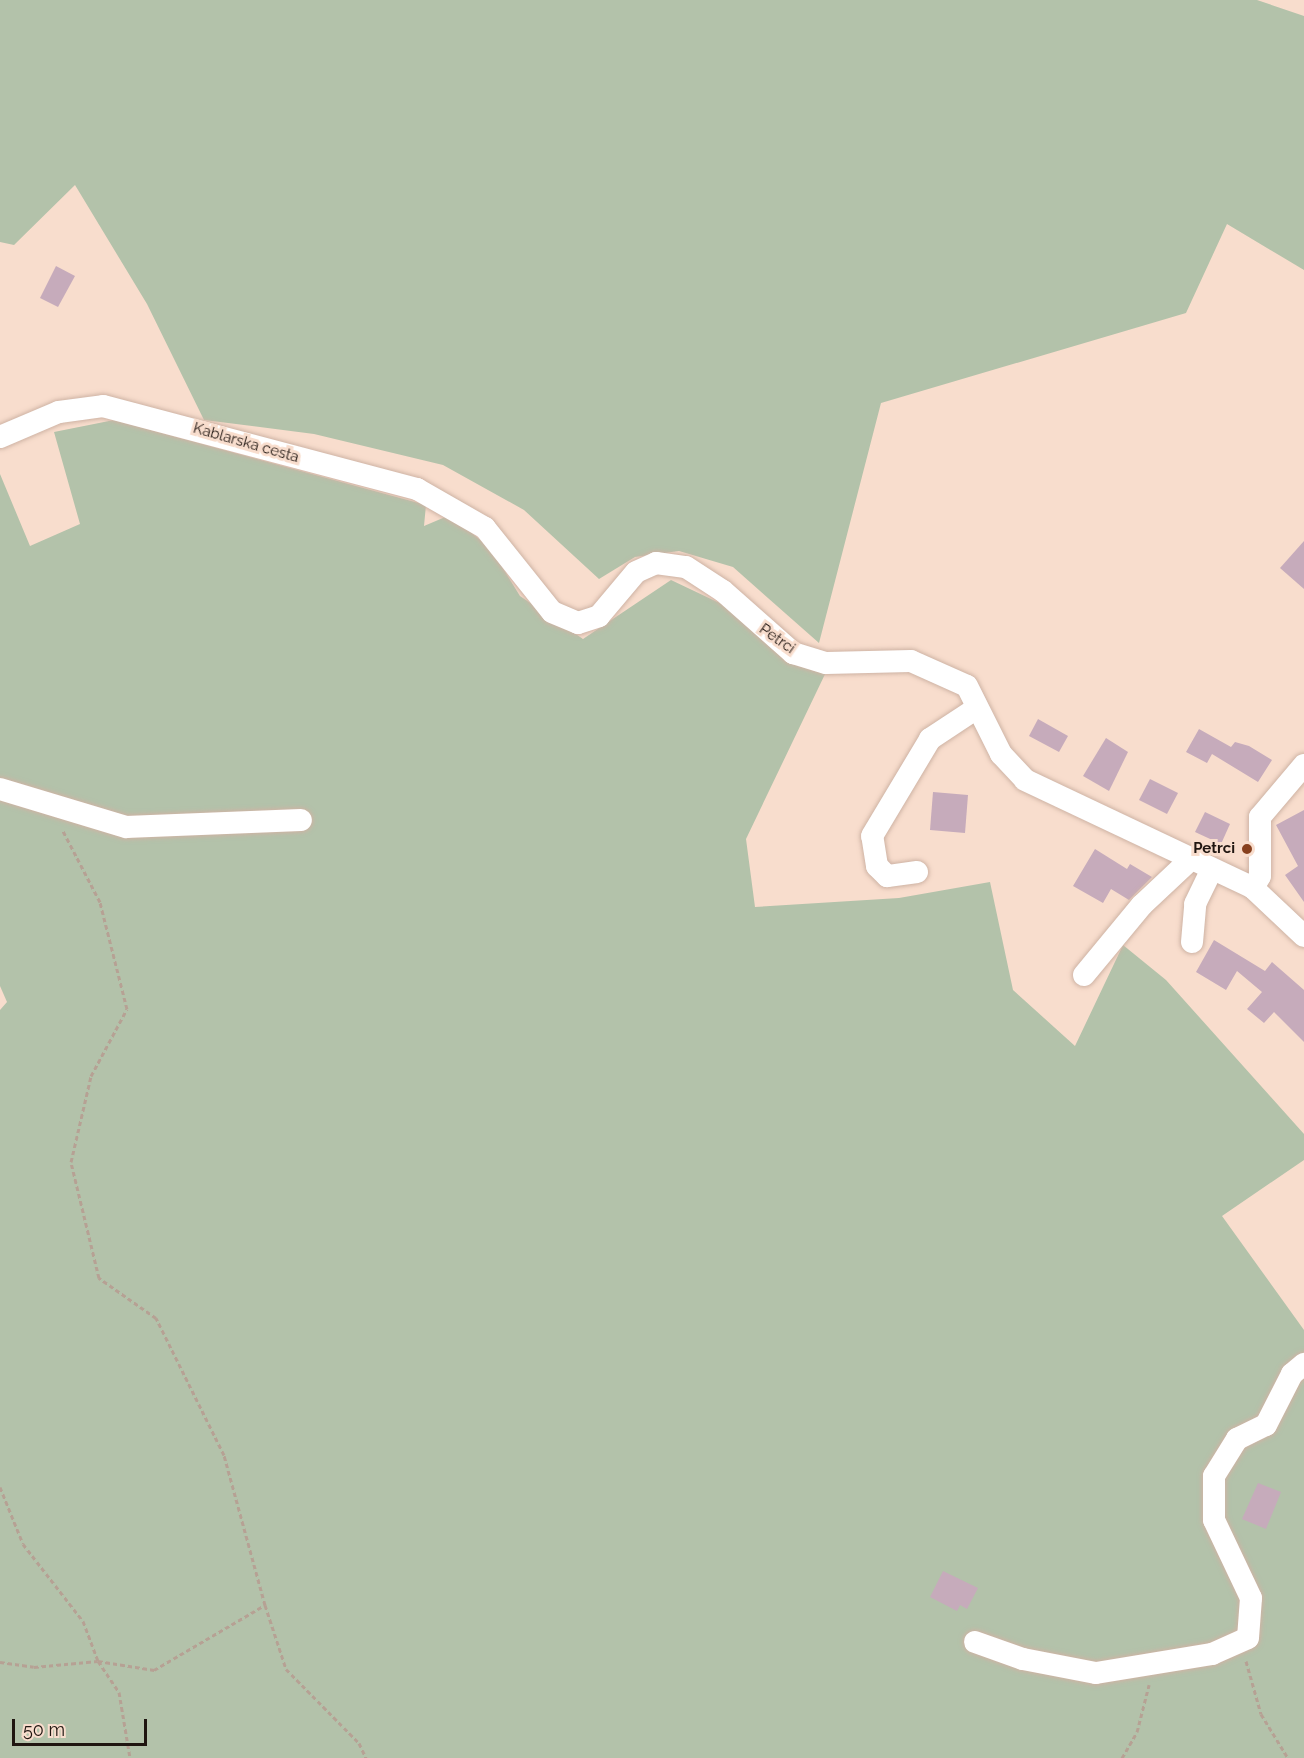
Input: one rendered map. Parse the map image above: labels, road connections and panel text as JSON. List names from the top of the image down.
{
  "streets": {
    "street": ["Kablarska cesta", "Petrci"]
  },
  "crossings": [
    ["Kablarska cesta", "Petrci"]
  ],
  "places": ["Petrci"],
  "scale_bar": "50 m"
}
